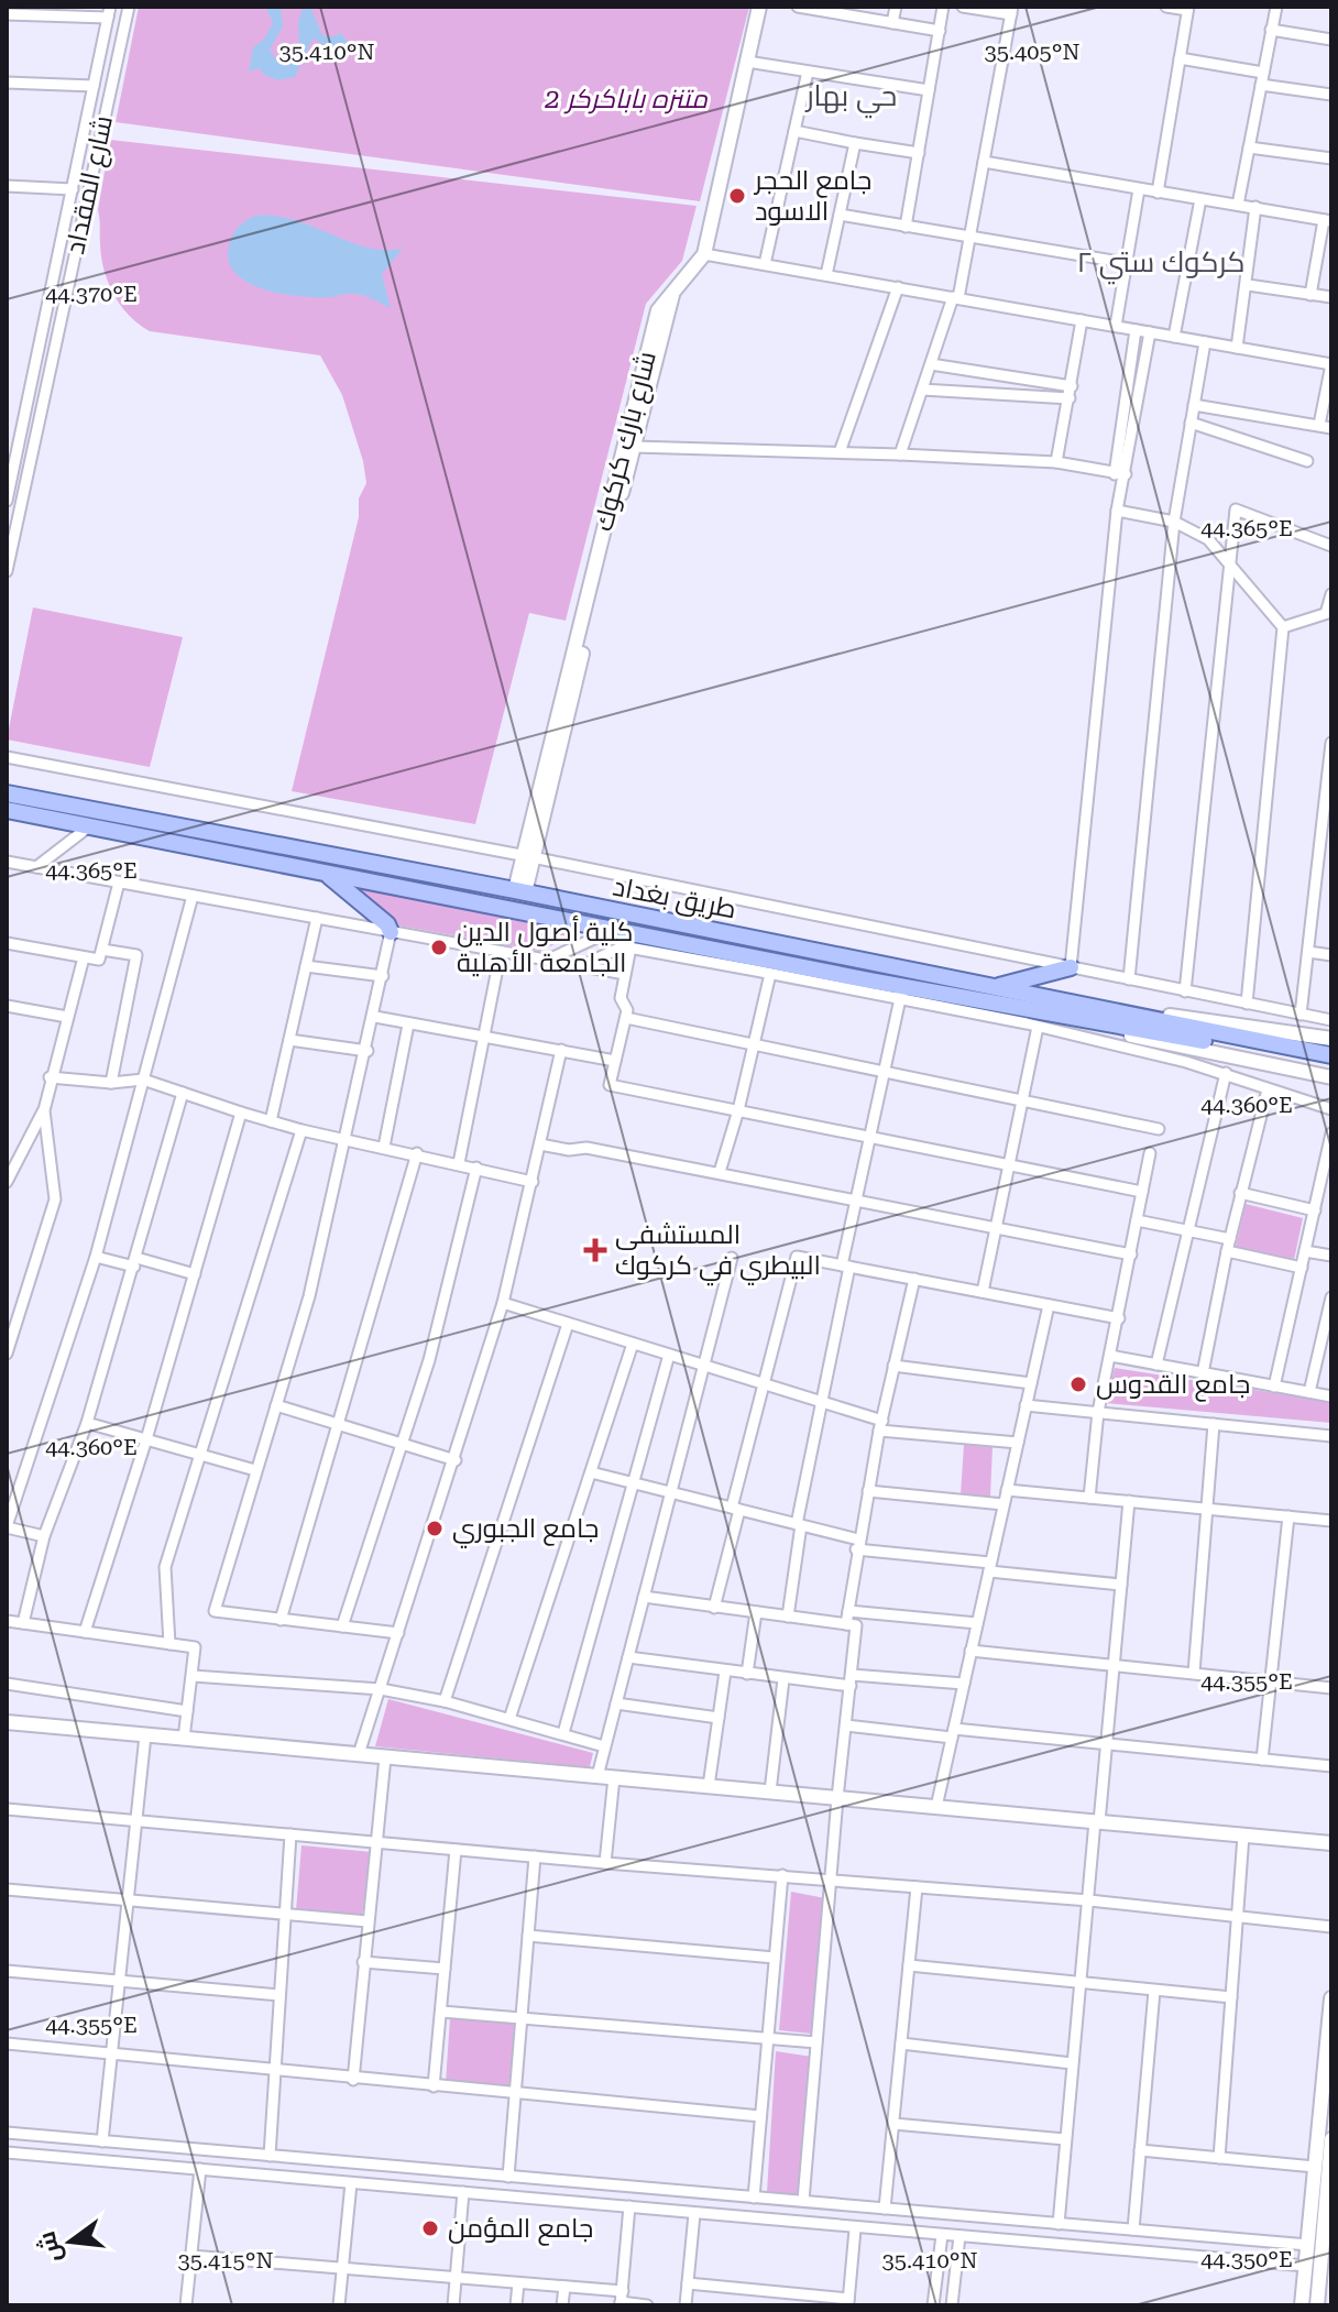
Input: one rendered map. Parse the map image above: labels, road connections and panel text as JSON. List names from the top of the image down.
{
  "streets": {
    "main road": ["شارع بارك كركوك", "طريق بغداد"],
    "street": ["شارع المقداد"]
  },
  "districts": ["حي بهار", "كركوك ستي ٢"],
  "parks": ["متنزه باباكركر 2"],
  "places": {
    "other": [
      "جامع الحجر الاسود",
      "كلية أصول الدين الجامعة الأهلية",
      "جامع القدوس",
      "جامع الجبوري",
      "جامع المؤمن"
    ],
    "health": ["المستشفى البيطري في كركوك"]
  },
  "north": "left",
  "coordinates": [
    "35.410°N",
    "35.405°N",
    "44.370°E",
    "44.365°E",
    "44.360°E",
    "44.355°E",
    "44.350°E",
    "35.415°N"
  ]
}
